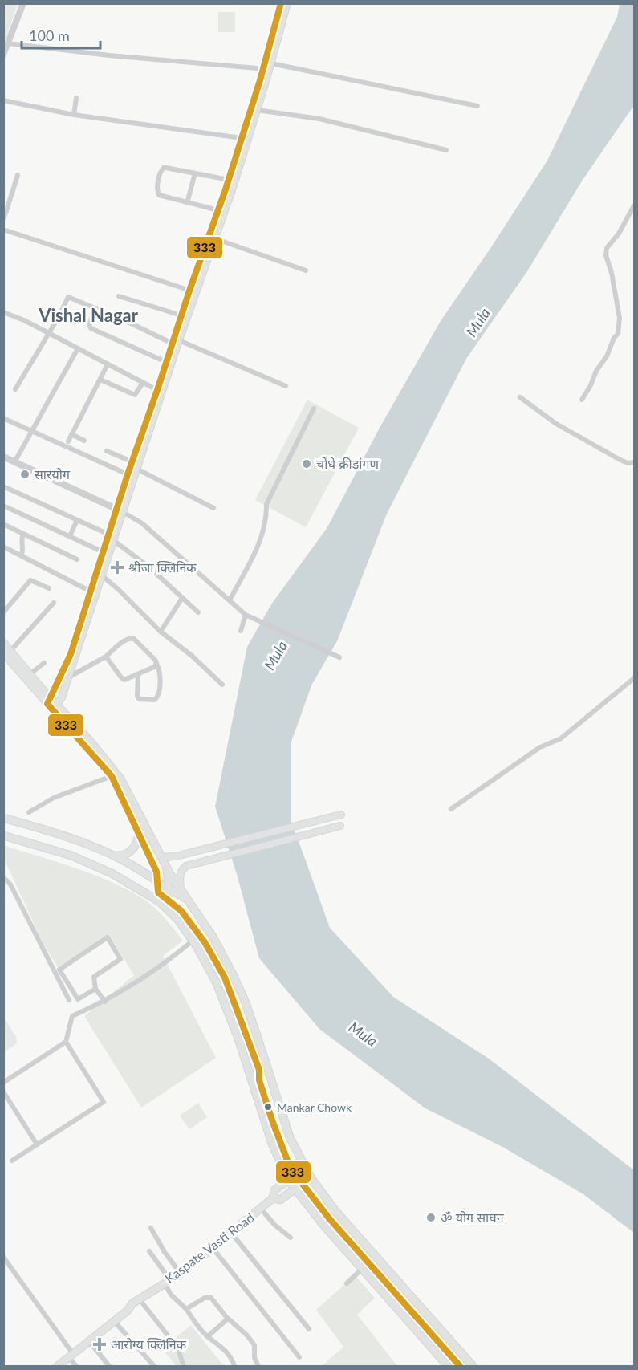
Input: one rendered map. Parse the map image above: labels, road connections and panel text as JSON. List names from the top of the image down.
{
  "streets": {
    "main road": ["Kaspate Vasti Road"]
  },
  "districts": ["Vishal Nagar"],
  "water": ["Mula"],
  "places": {
    "other": [
      "चोंधे क्रीडांगण",
      "सारयोग",
      "Mankar Chowk",
      "ॐ योग साघन"
    ],
    "health": ["श्रीजा क्लिनिक", "आरोग्य क्लिनिक"]
  },
  "lines": ["transit line 333"],
  "scale_bar": "100 m"
}
